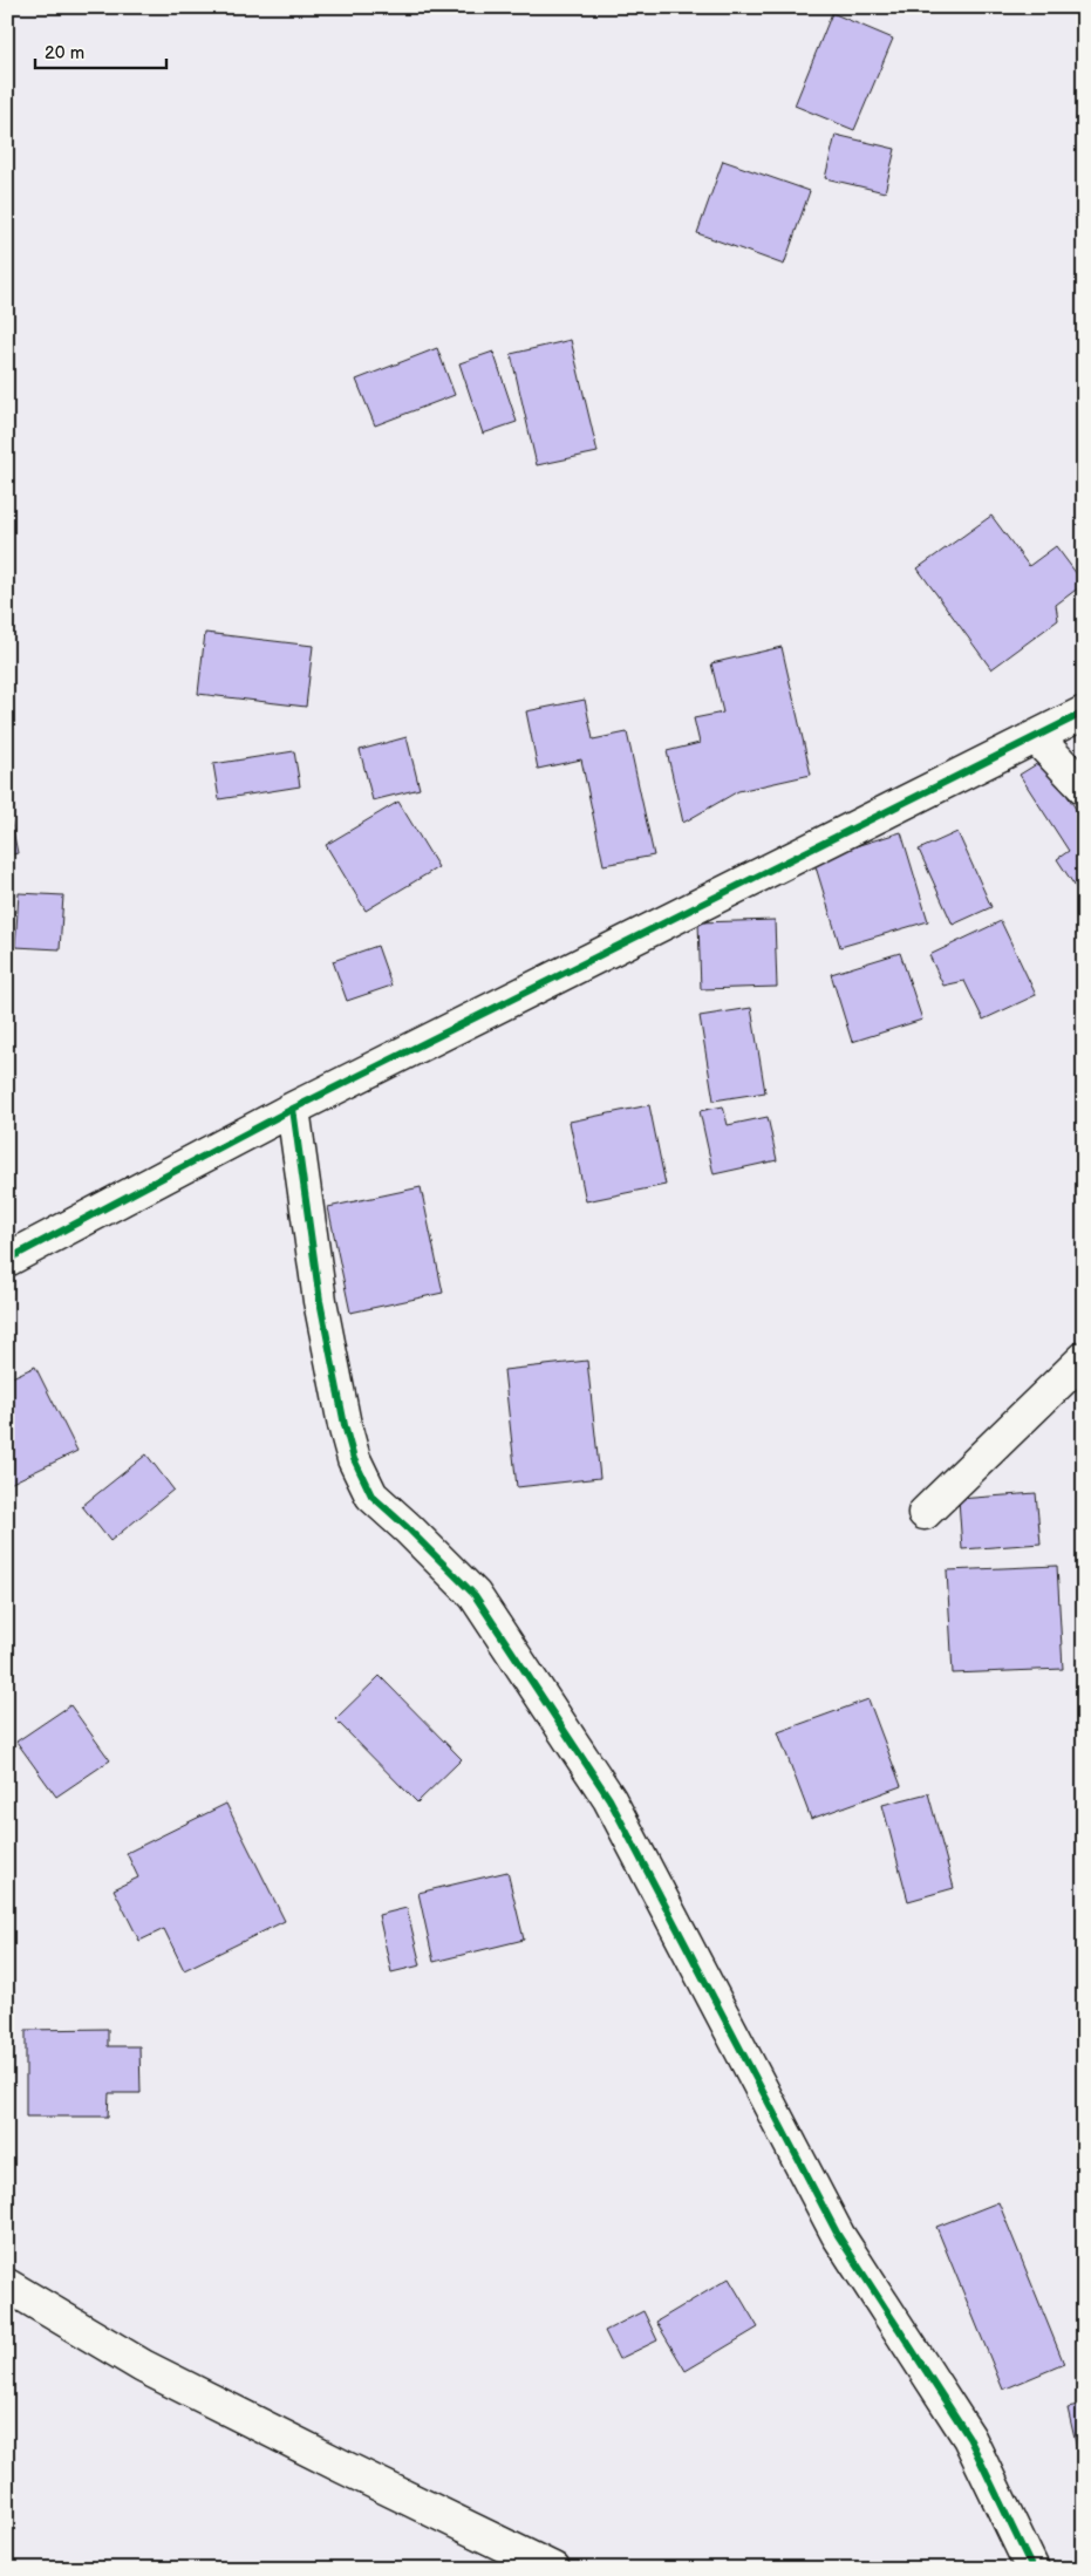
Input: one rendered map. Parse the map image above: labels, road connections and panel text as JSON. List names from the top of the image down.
{
  "scale_bar": "20 m"
}
